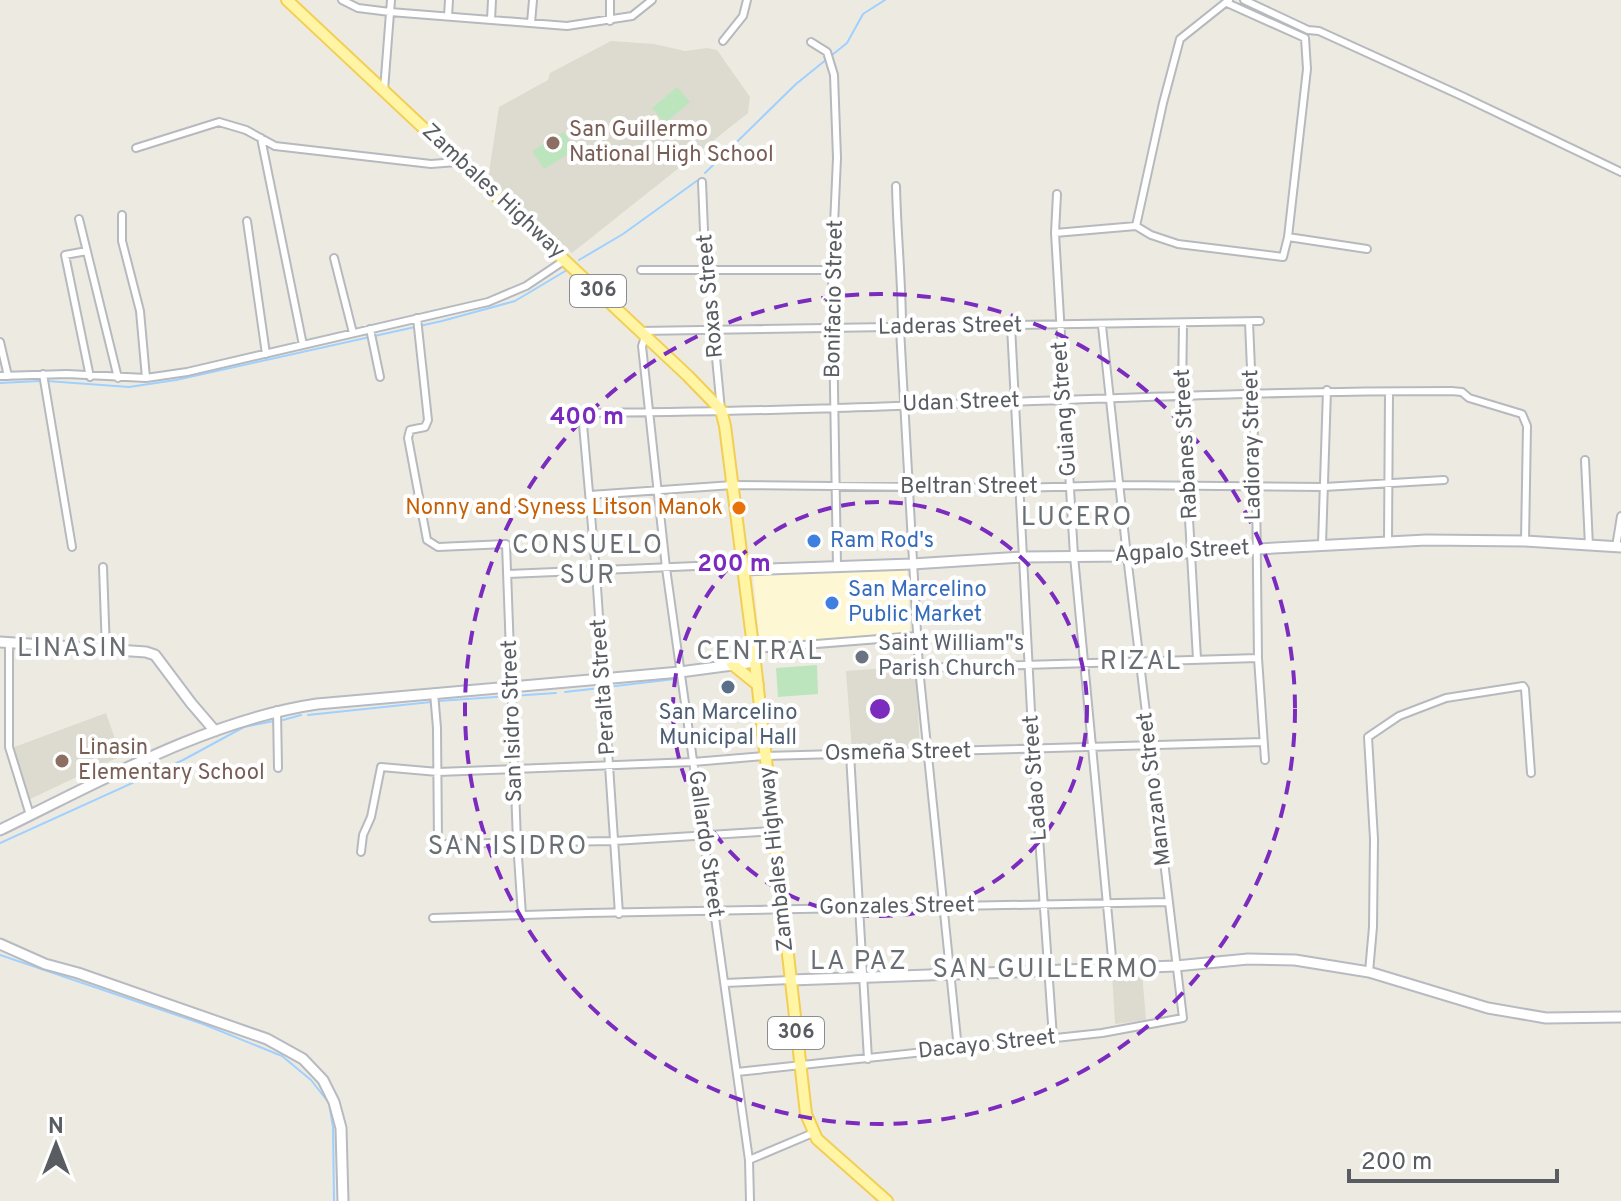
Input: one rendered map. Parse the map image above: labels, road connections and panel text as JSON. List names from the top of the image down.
{
  "streets": {
    "main road": ["Zambales Highway", "306"],
    "street": [
      "Roxas Street",
      "Bonifacio Street",
      "Laderas Street",
      "Udan Street",
      "Guiang Street",
      "Rabanes Street",
      "Ladioray Street",
      "Beltran Street",
      "Agpalo Street",
      "Peralta Street",
      "San Isidro Street",
      "Osmeña Street",
      "Ladao Street",
      "Manzano Street",
      "Gallardo Street",
      "Gonzales Street",
      "Dacayo Street"
    ]
  },
  "crossings": [
    ["Zambales Highway", "Roxas Street"],
    ["Zambales Highway", "Laderas Street"],
    ["Zambales Highway", "Udan Street"],
    ["Zambales Highway", "Beltran Street"],
    ["Zambales Highway", "Agpalo Street"],
    ["Zambales Highway", "Osmeña Street"],
    ["Zambales Highway", "Gallardo Street"],
    ["Zambales Highway", "Gonzales Street"],
    ["Zambales Highway", "Dacayo Street"],
    ["Roxas Street", "Laderas Street"],
    ["Roxas Street", "Udan Street"],
    ["Bonifacio Street", "Laderas Street"],
    ["Bonifacio Street", "Udan Street"],
    ["Bonifacio Street", "Beltran Street"],
    ["Bonifacio Street", "Agpalo Street"],
    ["Laderas Street", "Guiang Street"],
    ["Laderas Street", "Rabanes Street"],
    ["Laderas Street", "Ladioray Street"],
    ["Laderas Street", "Ladao Street"],
    ["Laderas Street", "Manzano Street"],
    ["Laderas Street", "Gallardo Street"],
    ["Udan Street", "Guiang Street"],
    ["Udan Street", "Rabanes Street"],
    ["Udan Street", "Ladioray Street"],
    ["Udan Street", "Agpalo Street"],
    ["Udan Street", "Peralta Street"],
    ["Udan Street", "Ladao Street"],
    ["Udan Street", "Manzano Street"],
    ["Udan Street", "Gallardo Street"],
    ["Guiang Street", "Beltran Street"],
    ["Guiang Street", "Agpalo Street"],
    ["Guiang Street", "Osmeña Street"],
    ["Guiang Street", "Gonzales Street"],
    ["Rabanes Street", "Beltran Street"],
    ["Rabanes Street", "Agpalo Street"],
    ["Ladioray Street", "Beltran Street"],
    ["Ladioray Street", "Agpalo Street"],
    ["Ladioray Street", "Osmeña Street"],
    ["Beltran Street", "Peralta Street"],
    ["Beltran Street", "Ladao Street"],
    ["Beltran Street", "Manzano Street"],
    ["Beltran Street", "Gallardo Street"],
    ["Agpalo Street", "Peralta Street"],
    ["Agpalo Street", "San Isidro Street"],
    ["Agpalo Street", "Ladao Street"],
    ["Agpalo Street", "Manzano Street"],
    ["Agpalo Street", "Gallardo Street"],
    ["Peralta Street", "Osmeña Street"],
    ["Peralta Street", "Gonzales Street"],
    ["San Isidro Street", "Osmeña Street"],
    ["San Isidro Street", "Gonzales Street"],
    ["Osmeña Street", "Ladao Street"],
    ["Osmeña Street", "Manzano Street"],
    ["Osmeña Street", "Gallardo Street"],
    ["Ladao Street", "Gonzales Street"],
    ["Ladao Street", "Dacayo Street"],
    ["Manzano Street", "Gonzales Street"],
    ["Manzano Street", "Dacayo Street"],
    ["Gallardo Street", "Gonzales Street"],
    ["Gallardo Street", "Dacayo Street"]
  ],
  "districts": [
    "LUCERO",
    "CONSUELO SUR",
    "LINASIN",
    "CENTRAL",
    "RIZAL",
    "SAN ISIDRO",
    "LA PAZ",
    "SAN GUILLERMO"
  ],
  "places": [
    "San Guillermo National High School",
    "Nonny and Syness Litson Manok",
    "Ram Rod's",
    "San Marcelino Public Market",
    "Saint William\"s Parish Church",
    "San Marcelino Municipal Hall",
    "Linasin Elementary School"
  ],
  "scale_bar": "200 m",
  "north": "top",
  "rings": ["400 m", "200 m"]
}
